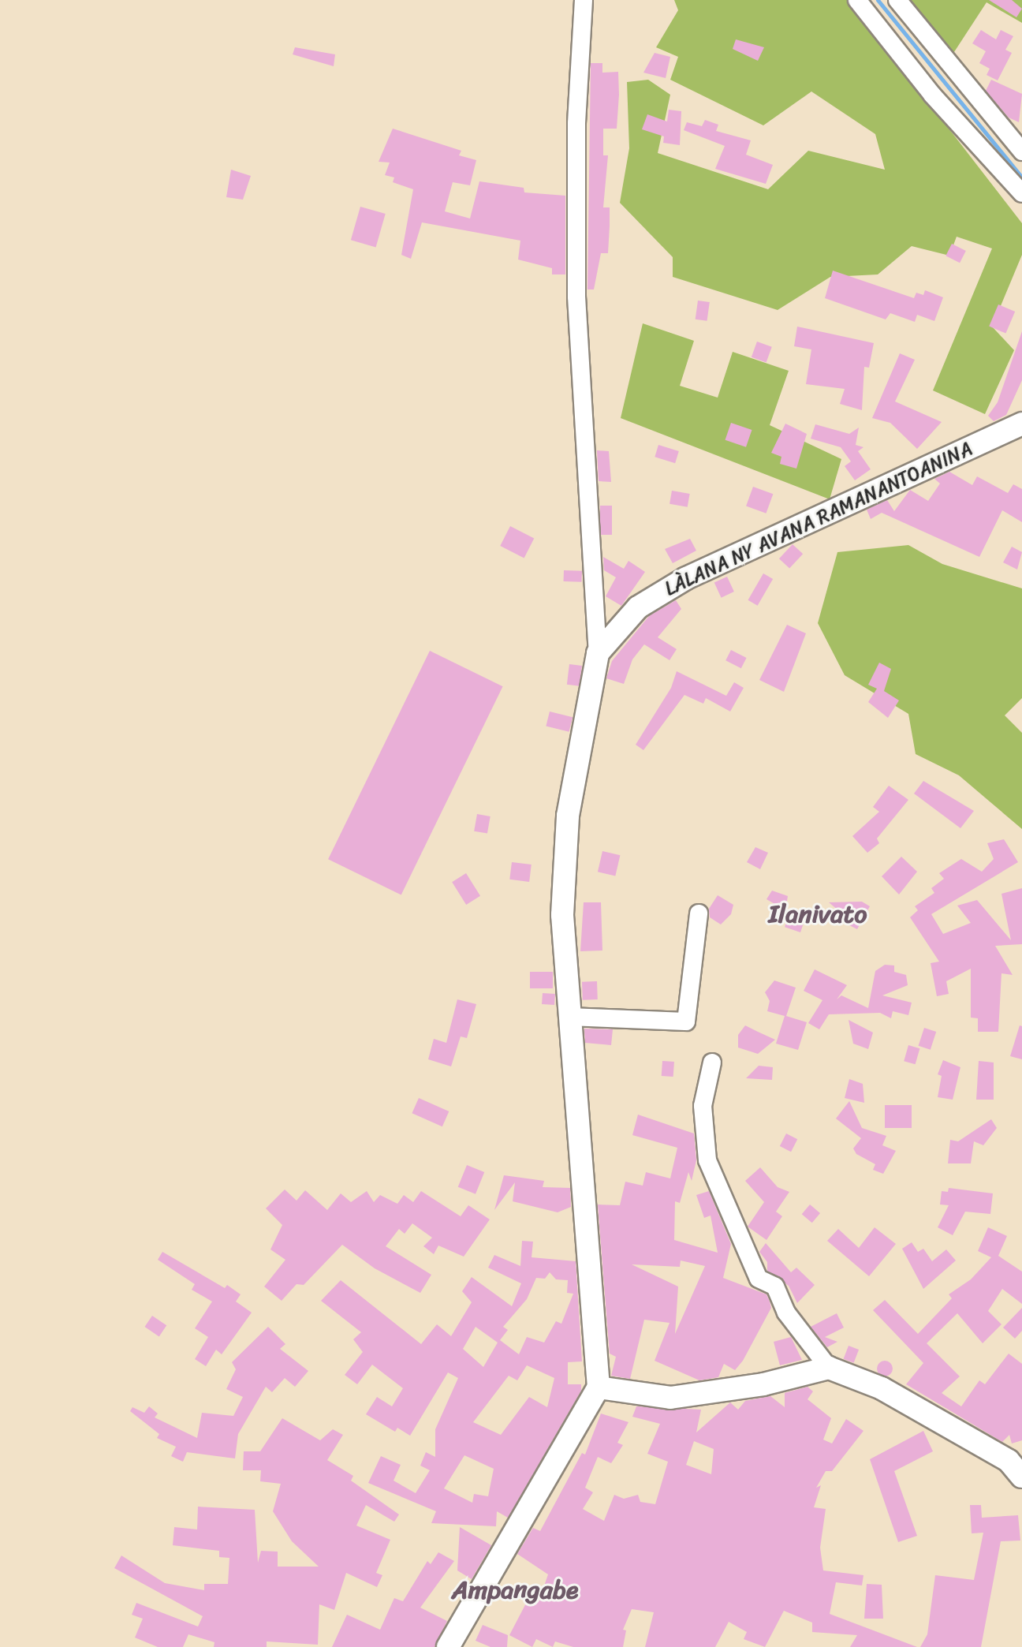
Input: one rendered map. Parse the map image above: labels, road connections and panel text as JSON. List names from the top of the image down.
{
  "streets": {
    "street": ["LÀLANA NY AVANA RAMANANTOANINA"]
  },
  "districts": ["Ilanivato", "Ampangabe"]
}
